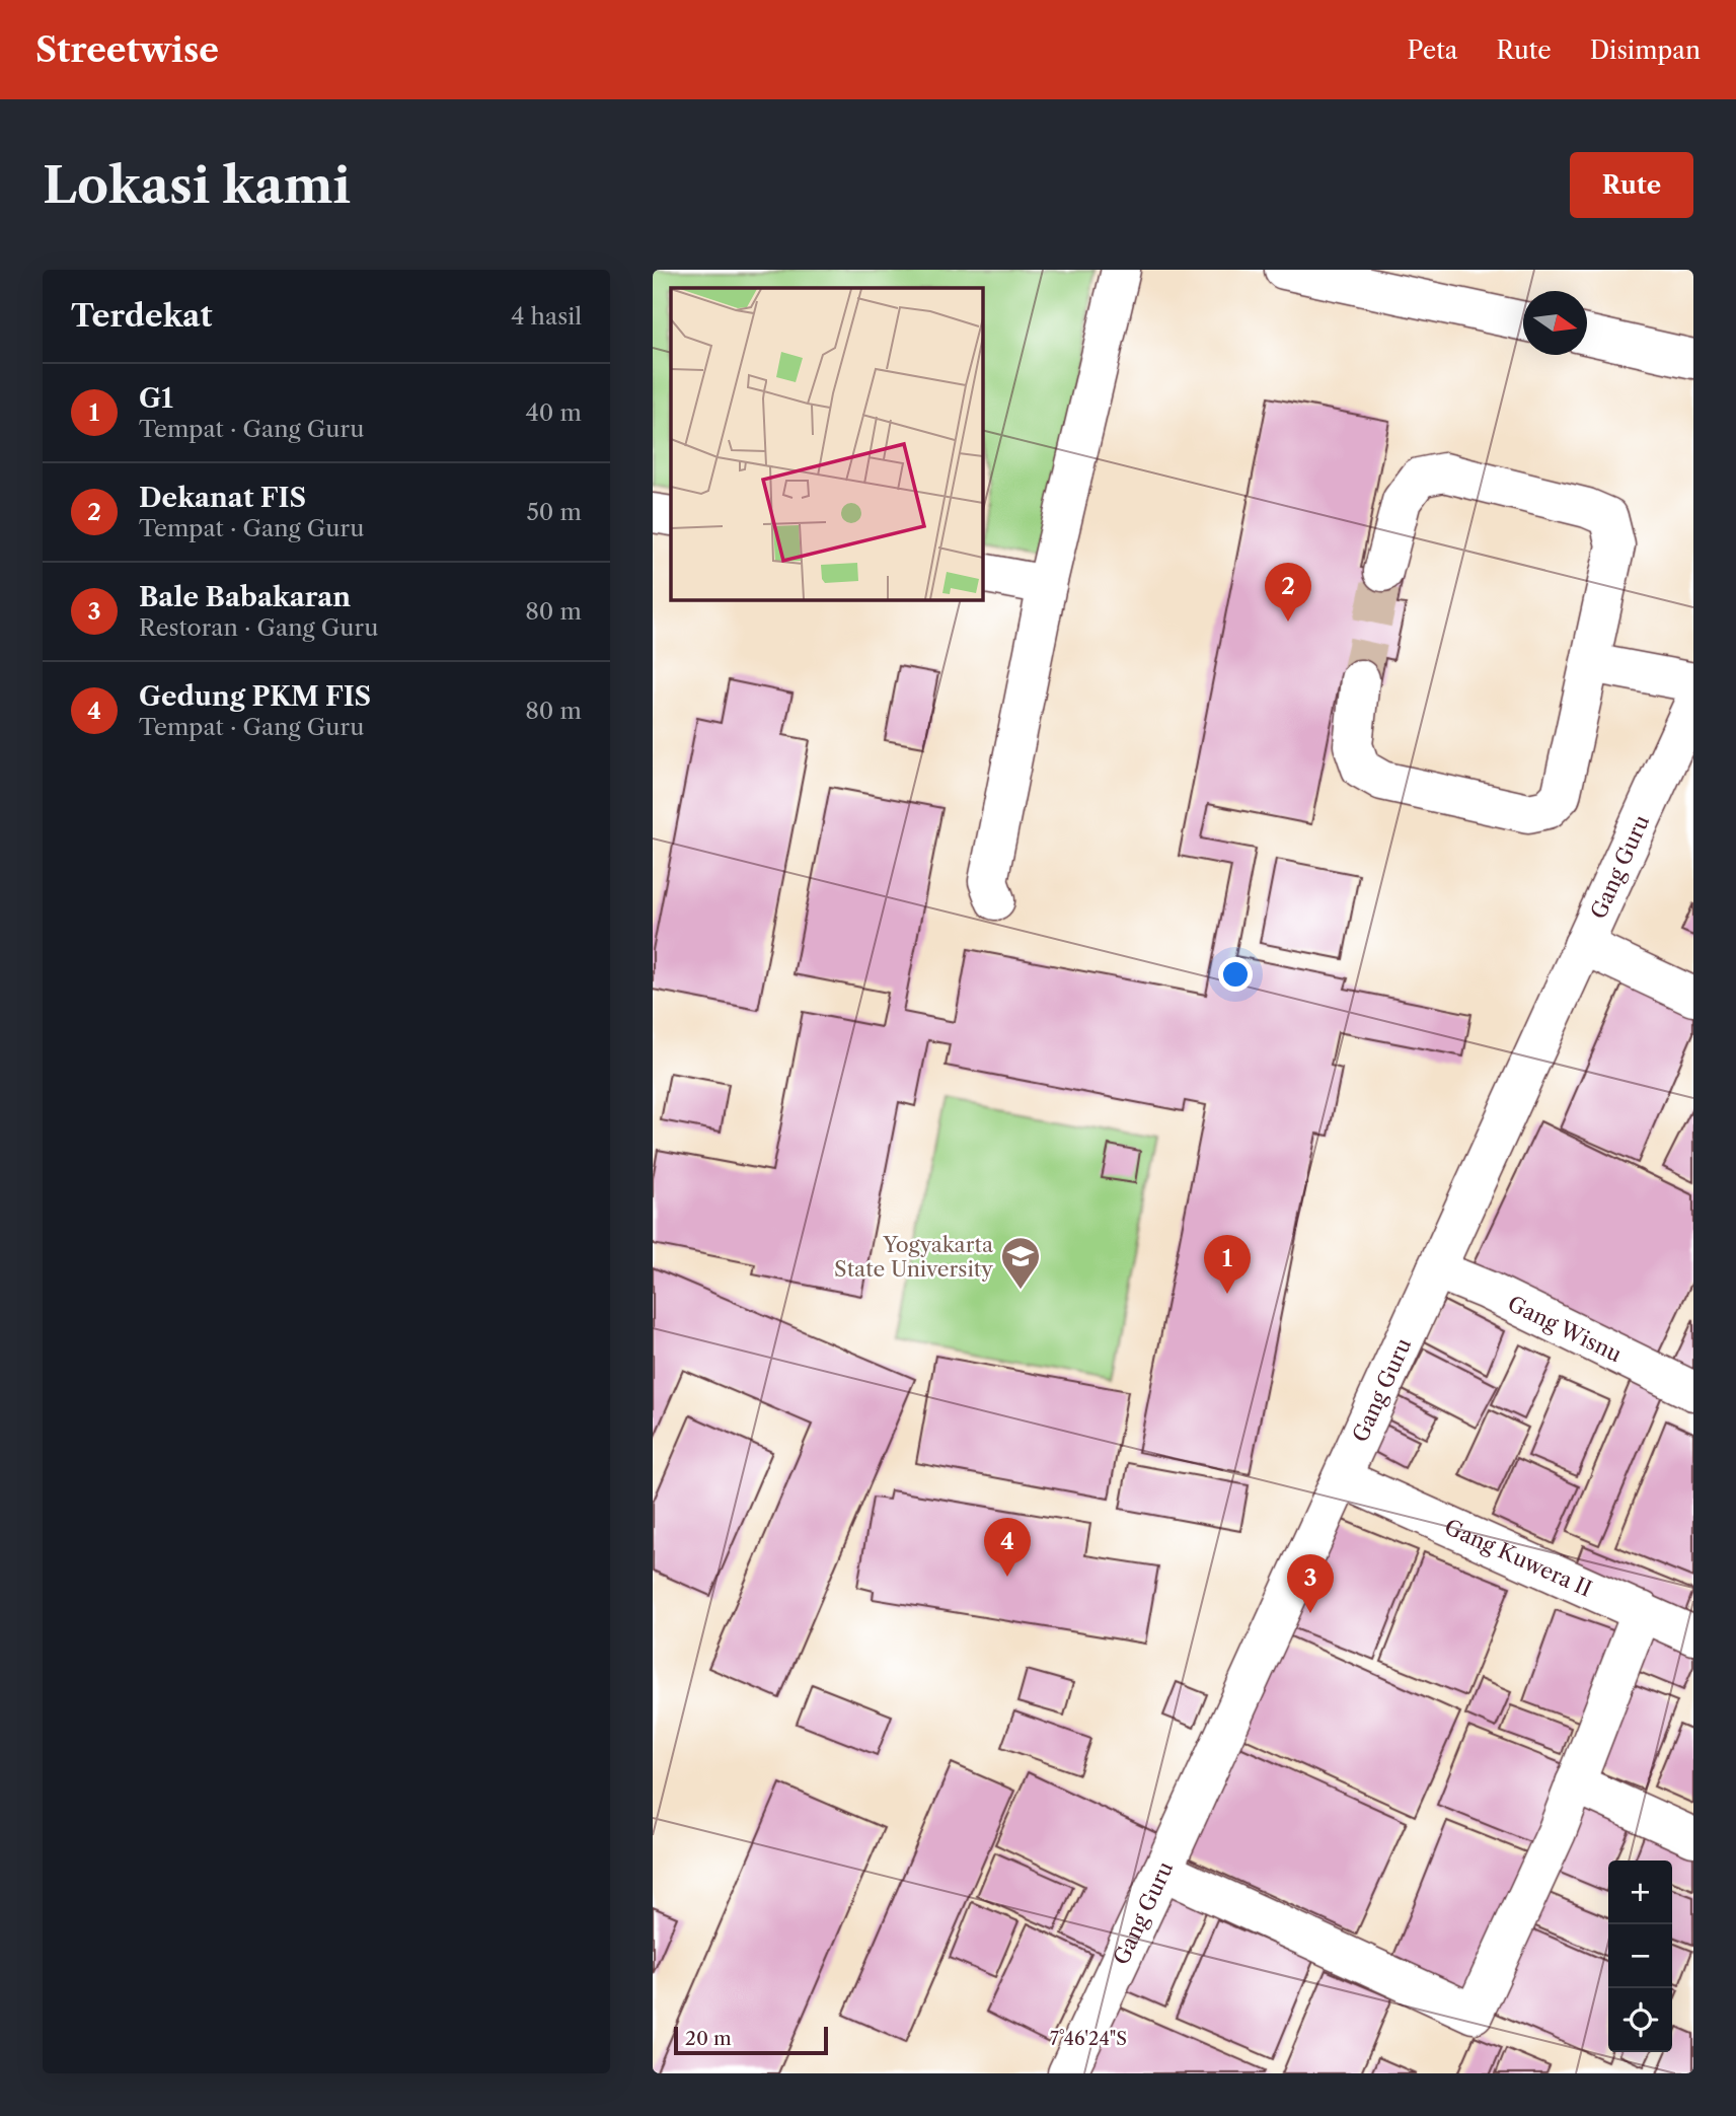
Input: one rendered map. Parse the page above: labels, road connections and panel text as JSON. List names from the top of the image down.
{
  "streets": {
    "street": ["Gang Guru", "Gang Wisnu", "Gang Kuwera II"]
  },
  "crossings": [
    ["Gang Guru", "Gang Wisnu"],
    ["Gang Guru", "Gang Kuwera II"]
  ],
  "places": {
    "school or university": ["Yogyakarta State University"]
  },
  "scale_bar": "20 m",
  "north": "right",
  "page": {
    "header": "Streetwise",
    "nav": ["Peta", "Rute", "Disimpan"],
    "buttons": "Rute",
    "title": "Lokasi kami",
    "heading": ["Terdekat", "4 hasil"],
    "list": [
      {
        "mark": "1",
        "name": "G1",
        "note": "Tempat · Gang Guru",
        "value": "40 m"
      },
      {
        "mark": "2",
        "name": "Dekanat FIS",
        "note": "Tempat · Gang Guru",
        "value": "50 m"
      },
      {
        "mark": "3",
        "name": "Bale Babakaran",
        "note": "Restoran · Gang Guru",
        "value": "80 m"
      },
      {
        "mark": "4",
        "name": "Gedung PKM FIS",
        "note": "Tempat · Gang Guru",
        "value": "80 m"
      }
    ],
    "pins": [
      "2",
      "1",
      "4",
      "3"
    ],
    "map_buttons": ["+", "−"],
    "scale": "20 m"
  },
  "coordinates": ["7°46'24\"S"]
}
